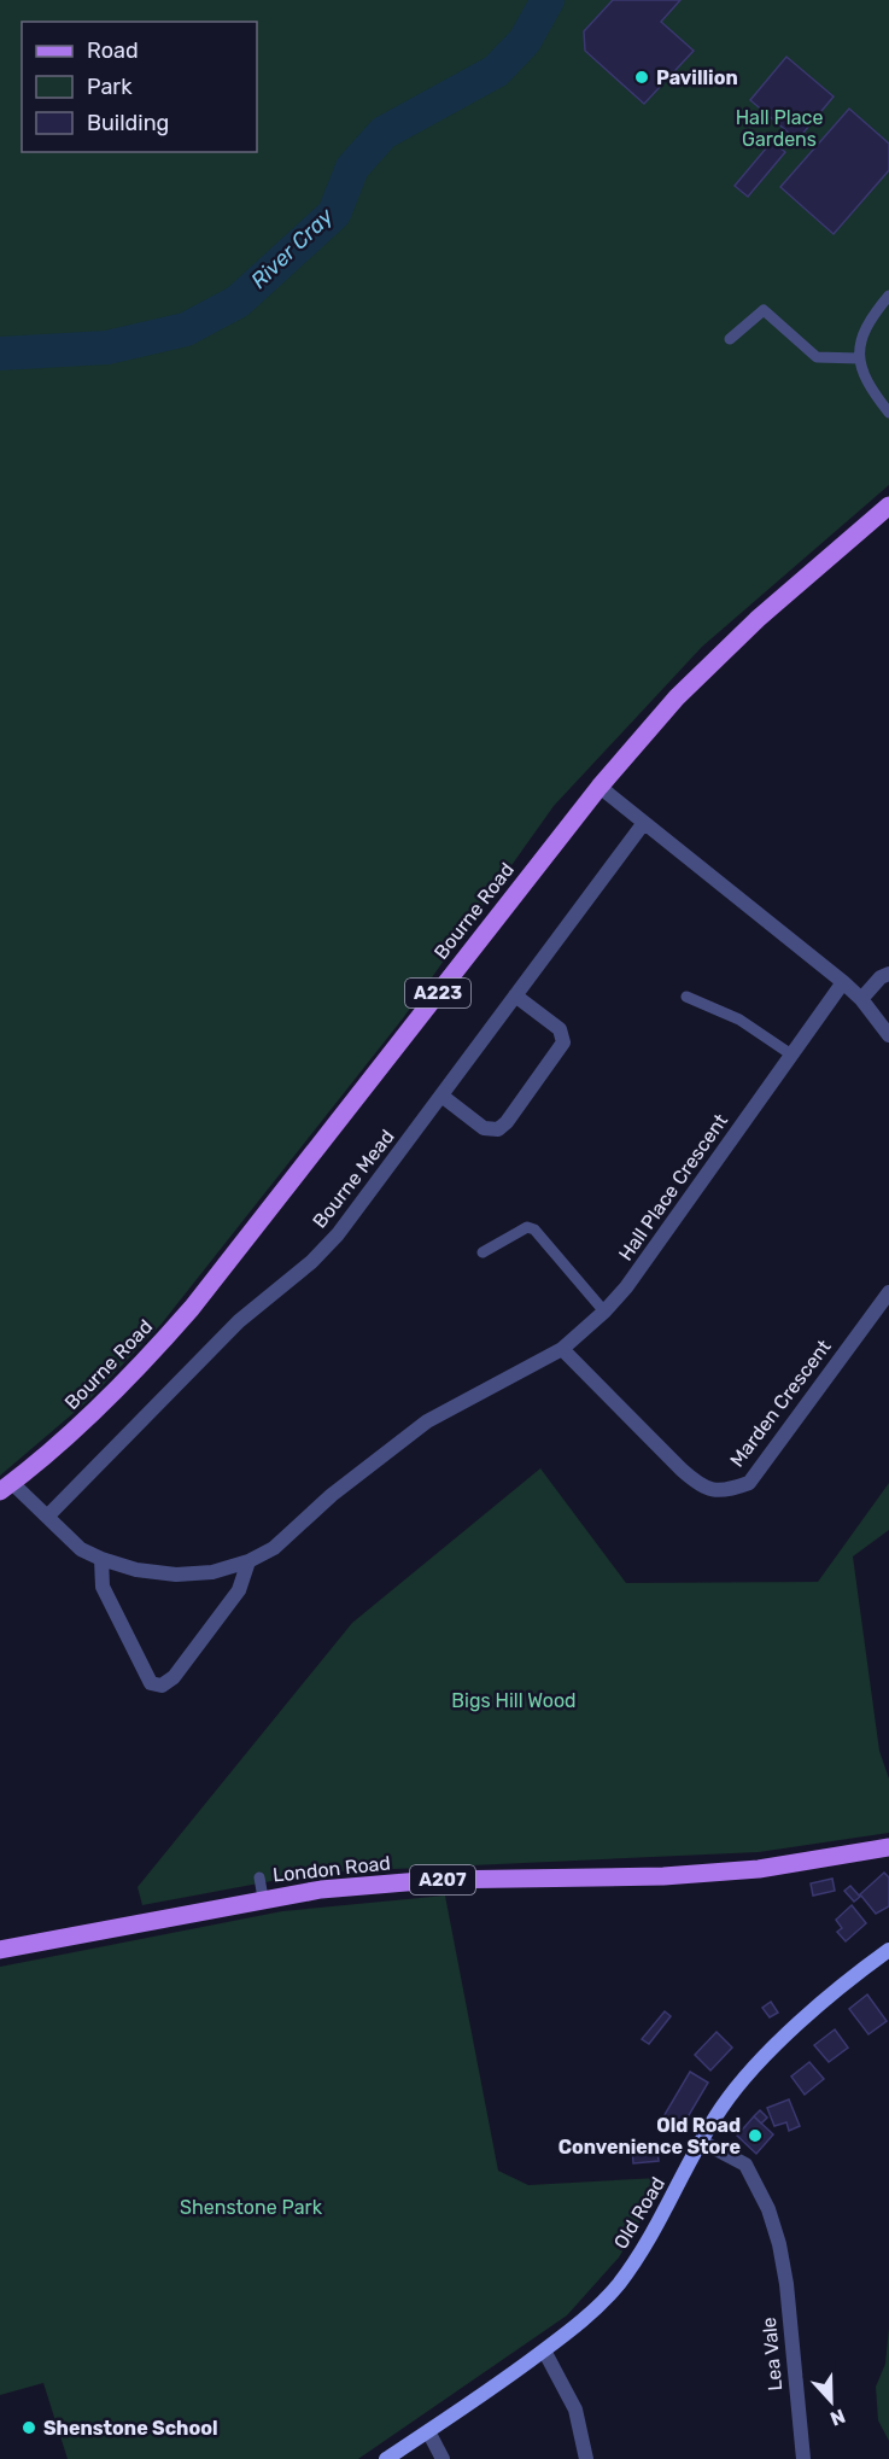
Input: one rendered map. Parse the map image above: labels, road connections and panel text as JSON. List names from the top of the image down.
{
  "streets": {
    "main road": [
      "Bourne Road",
      "A223",
      "London Road",
      "A207"
    ],
    "street": [
      "Bourne Mead",
      "Hall Place Crescent",
      "Marden Crescent",
      "Old Road",
      "Lea Vale"
    ]
  },
  "crossings": [
    ["Bourne Road", "Hall Place Crescent"],
    ["Bourne Mead", "Hall Place Crescent"],
    ["Hall Place Crescent", "Marden Crescent"],
    ["Old Road", "Lea Vale"]
  ],
  "water": ["River Cray"],
  "parks": ["Hall Place Gardens", "Bigs Hill Wood", "Shenstone Park"],
  "places": ["Pavillion", "Old Road Convenience Store", "Shenstone School"],
  "legend": ["Road", "Park", "Building"],
  "north": "bottom"
}
